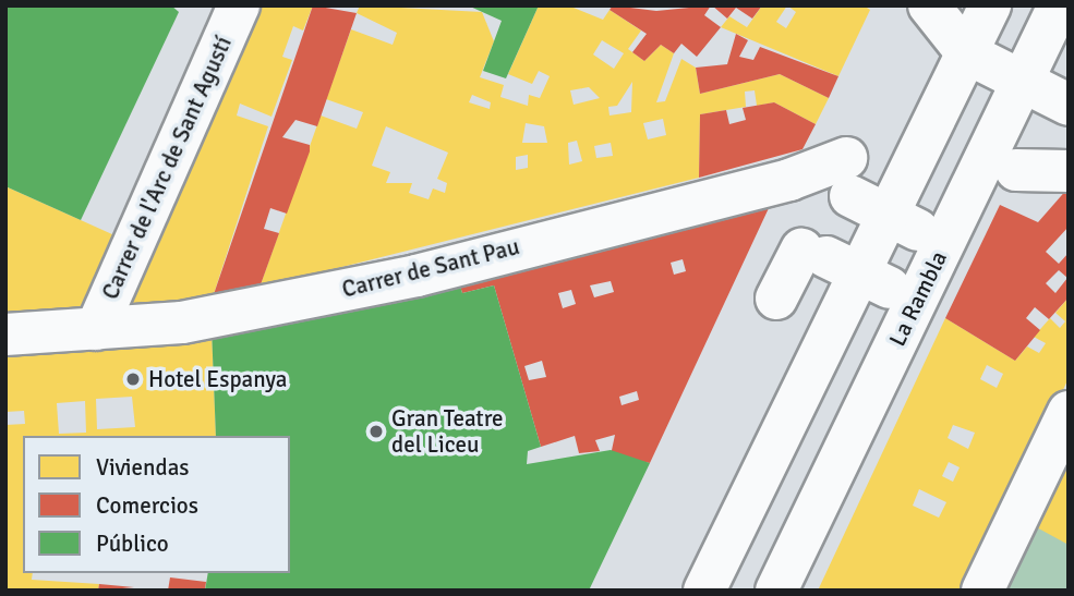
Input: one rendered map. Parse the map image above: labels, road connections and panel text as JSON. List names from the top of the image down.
{
  "streets": {
    "street": ["Carrer de l'Arc de Sant Agustí", "Carrer de Sant Pau", "La Rambla"]
  },
  "crossings": [
    ["Carrer de l'Arc de Sant Agustí", "Carrer de Sant Pau"]
  ],
  "places": ["Hotel Espanya", "Gran Teatre del Liceu"],
  "legend": ["Viviendas", "Comercios", "Público"]
}
